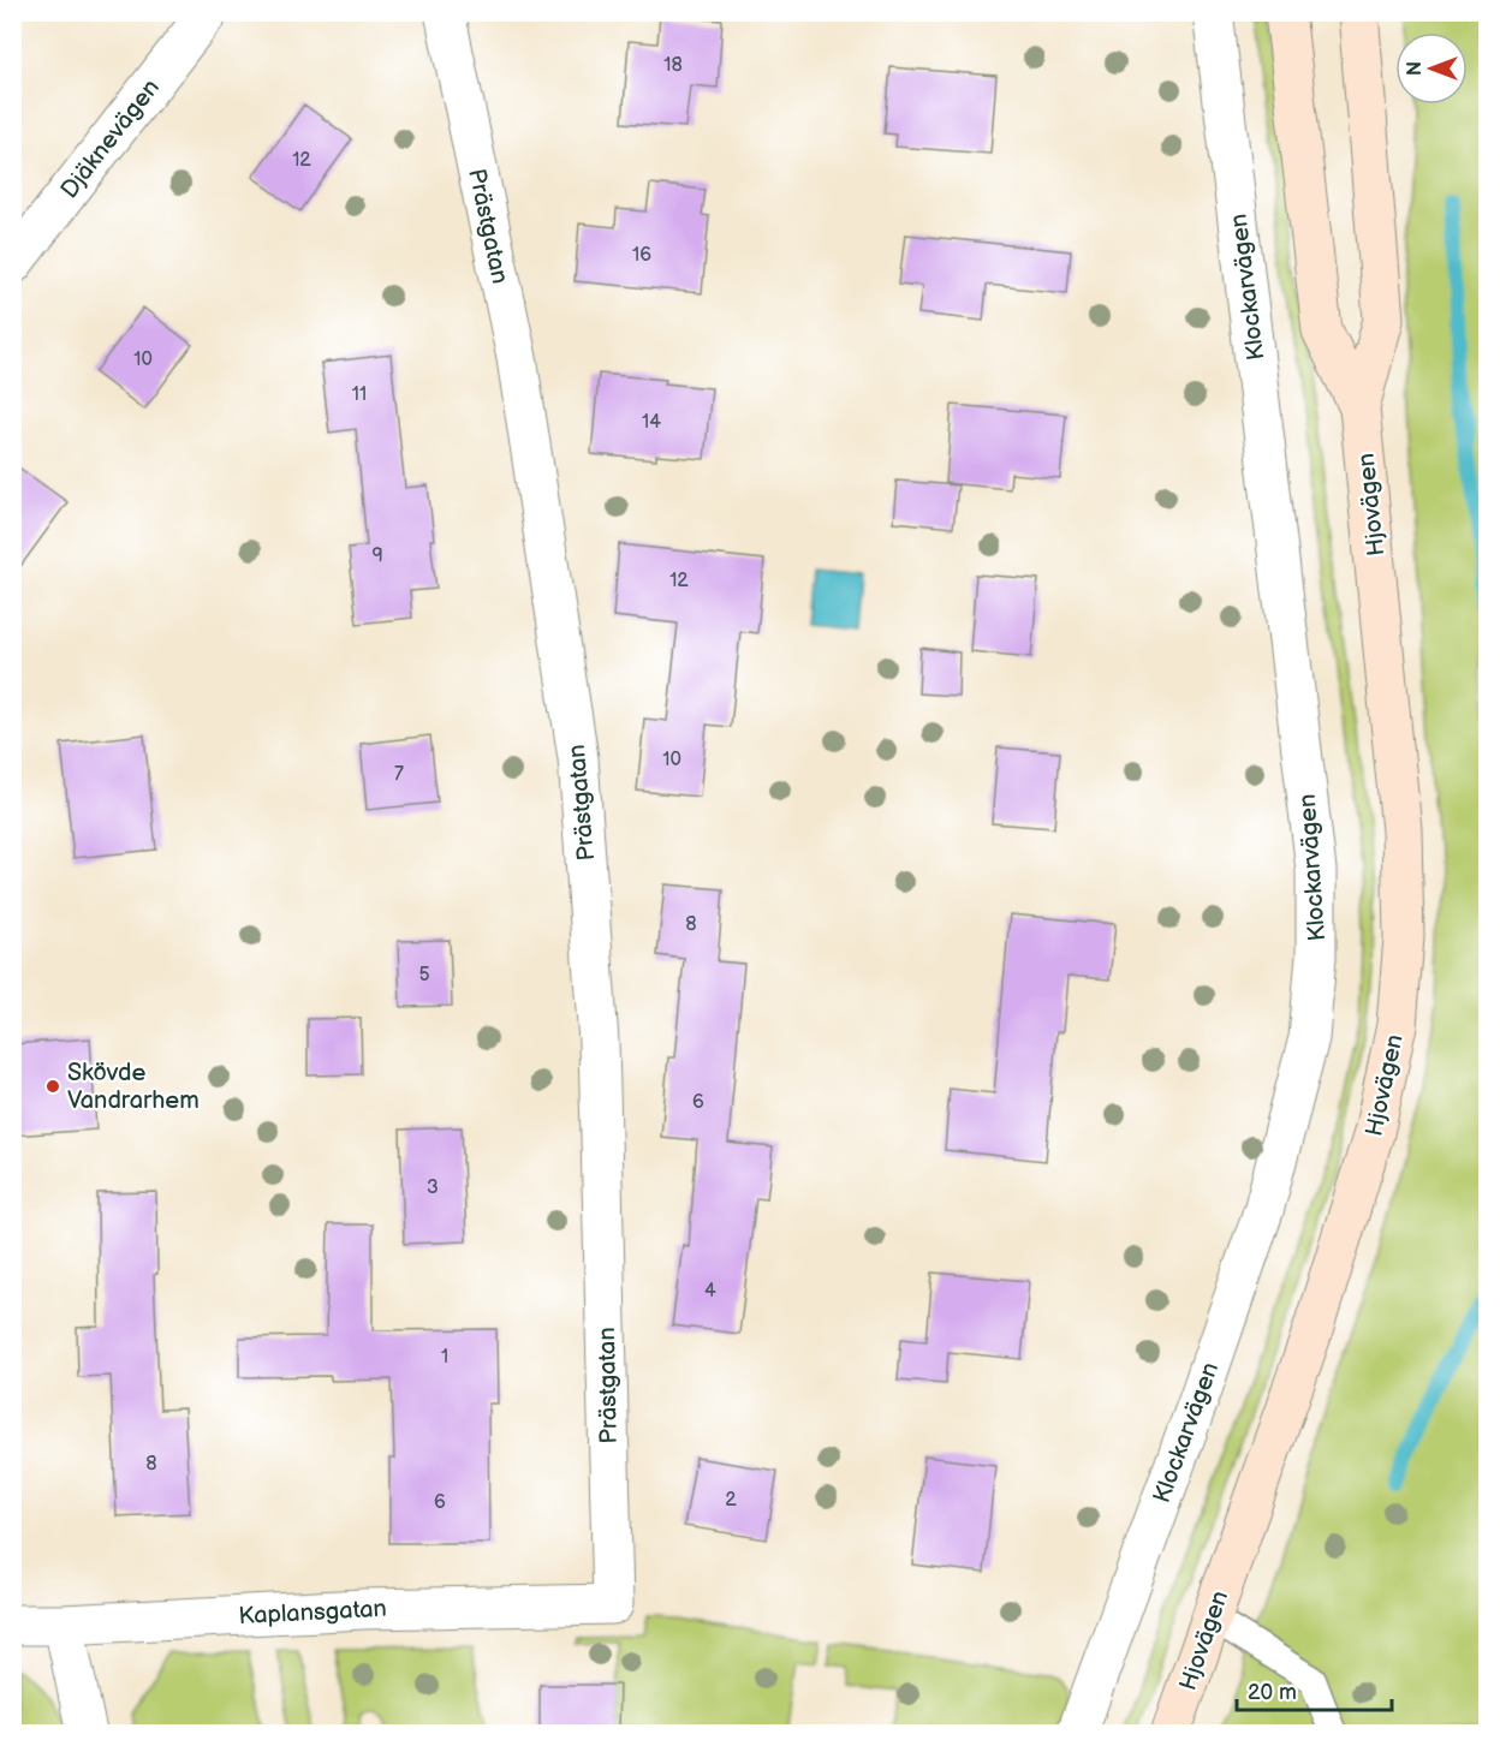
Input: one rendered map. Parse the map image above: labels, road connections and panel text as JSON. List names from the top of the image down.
{
  "streets": {
    "main road": ["Hjovägen"],
    "street": [
      "Djäknevägen",
      "Prästgatan",
      "Klockarvägen",
      "Kaplansgatan"
    ]
  },
  "crossings": [
    ["Prästgatan", "Kaplansgatan"]
  ],
  "places": ["Skövde Vandrarhem"],
  "house_numbers": [
    "18",
    "12",
    "16",
    "10",
    "11",
    "14",
    "9",
    "12",
    "10",
    "7",
    "8",
    "5",
    "6",
    "3",
    "4",
    "1",
    "8",
    "2",
    "6"
  ],
  "scale_bar": "20 m",
  "north": "left"
}
